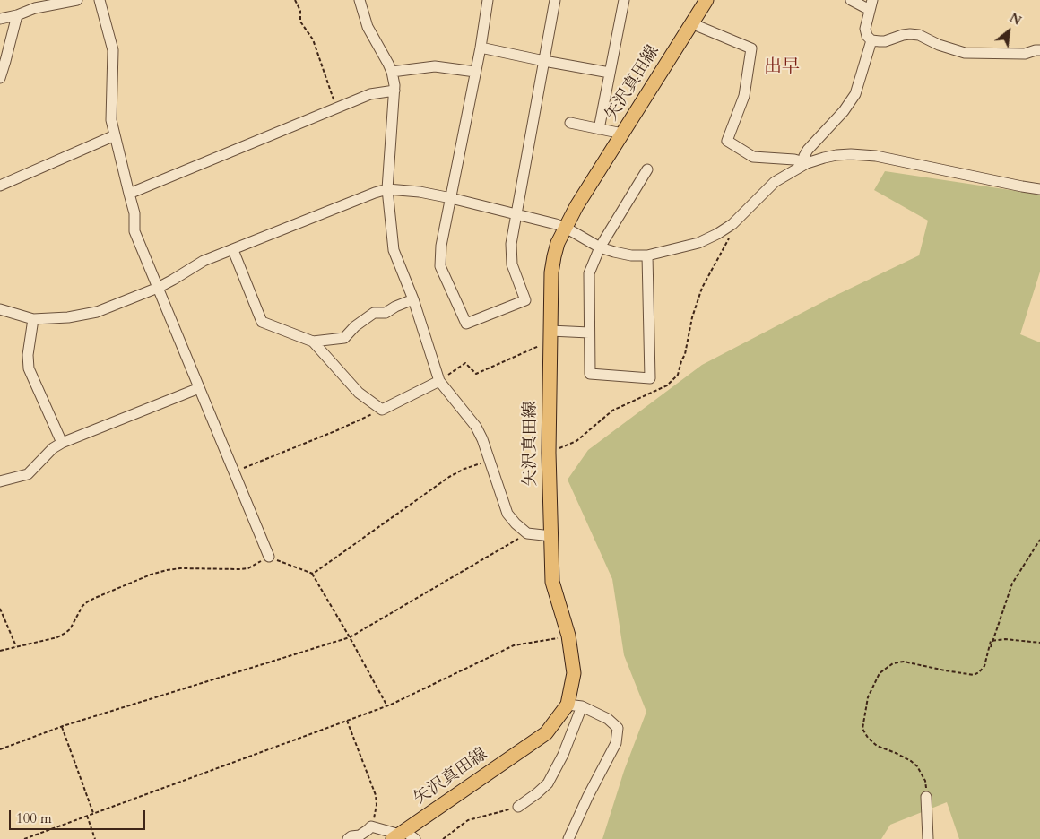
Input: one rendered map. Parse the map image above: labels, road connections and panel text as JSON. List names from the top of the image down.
{
  "streets": {
    "main road": ["矢沢真田線"]
  },
  "districts": ["出早"],
  "scale_bar": "100 m",
  "north": "top right"
}
